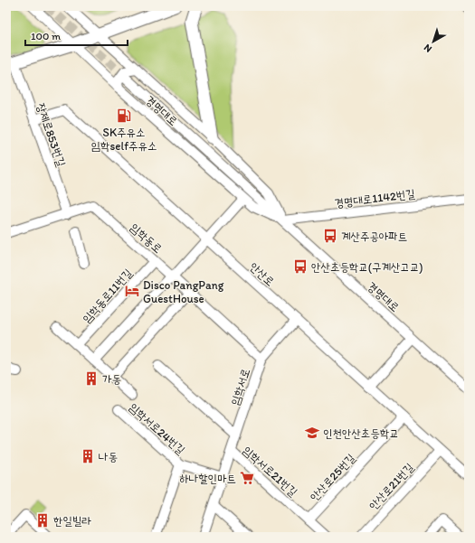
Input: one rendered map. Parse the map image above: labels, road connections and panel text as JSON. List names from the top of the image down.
{
  "streets": {
    "street": [
      "경명대로",
      "장제로853번길",
      "경명대로1142번길",
      "임학동로",
      "안산로",
      "임학동로11번길",
      "임학서로",
      "임학서로24번길",
      "임학서로21번길",
      "안산로25번길",
      "안산로21번길"
    ]
  },
  "crossings": [
    ["경명대로", "경명대로1142번길"],
    ["장제로853번길", "임학동로"],
    ["장제로853번길", "안산로"],
    ["임학동로", "임학동로11번길"],
    ["임학동로", "임학서로"],
    ["안산로", "안산로25번길"],
    ["안산로", "안산로21번길"],
    ["임학서로", "임학서로24번길"],
    ["임학서로", "임학서로21번길"],
    ["임학서로21번길", "안산로25번길"]
  ],
  "places": {
    "fuel station": ["SK주유소 임학self주유소"],
    "bus stop": ["계산주공아파트", "안산초등학교(구계산고교)"],
    "hotel": ["Disco PangPang GuestHouse"],
    "building": ["가동", "나동", "한일빌라"],
    "school or university": ["인천안산초등학교"],
    "supermarket": ["하나할인마트"]
  },
  "scale_bar": "100 m",
  "north": "bottom left"
}
